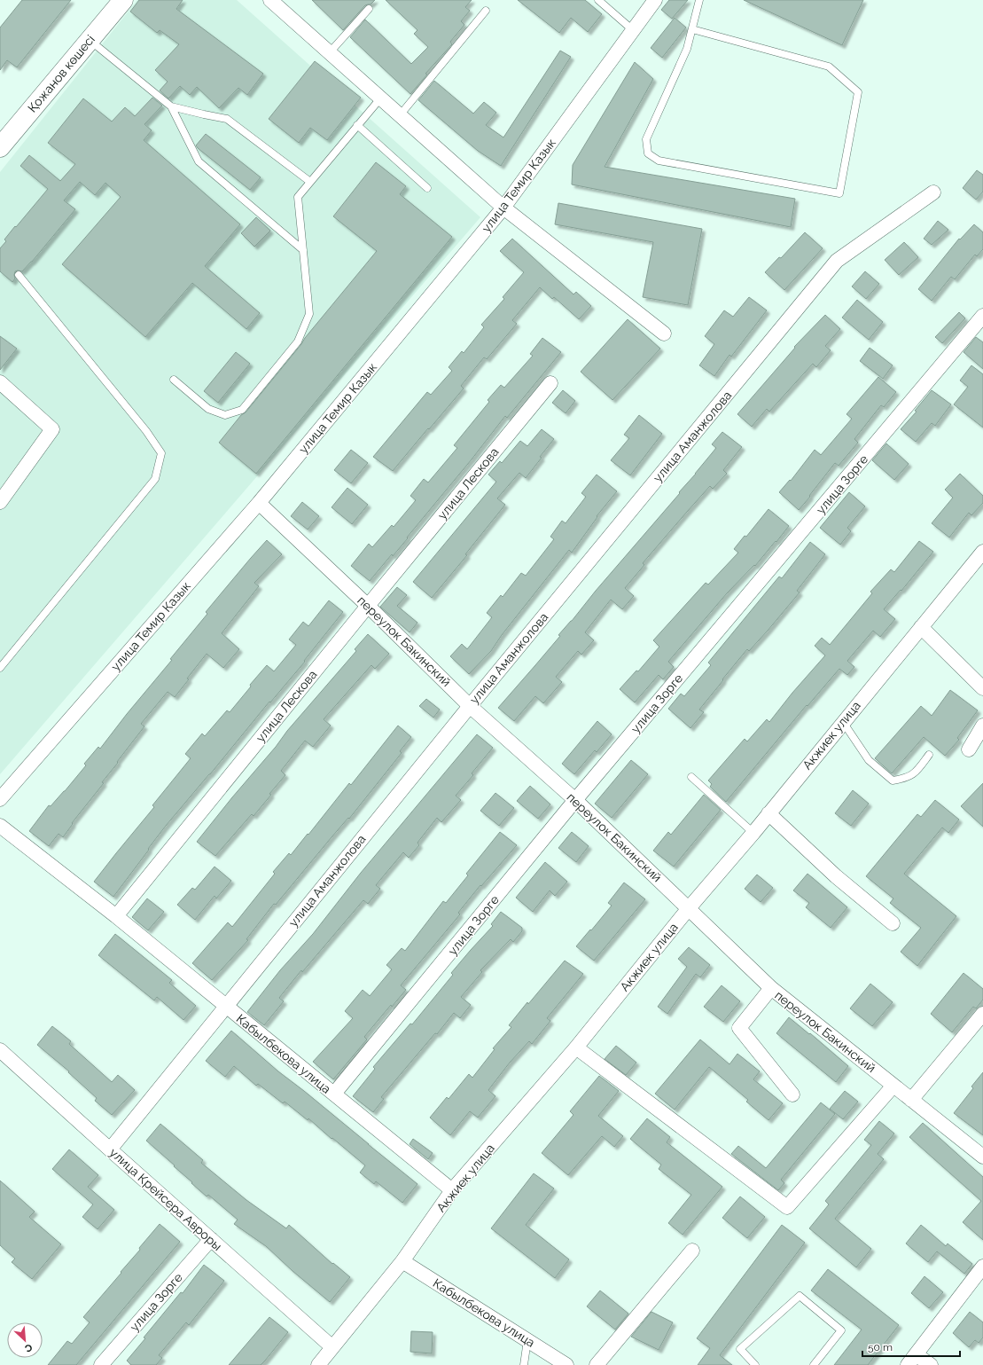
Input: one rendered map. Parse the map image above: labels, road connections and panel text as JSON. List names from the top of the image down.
{
  "streets": {
    "main road": ["Қожанов көшесі"],
    "street": [
      "улица Темир Казык",
      "улица Аманжолова",
      "улица Лескова",
      "улица Зорге",
      "переулок Бакинский",
      "Акжиек улица",
      "Кабылбекова улица",
      "улица Крейсера Авроры"
    ]
  },
  "crossings": [
    ["улица Темир Казык", "переулок Бакинский"],
    ["улица Аманжолова", "переулок Бакинский"],
    ["улица Аманжолова", "Кабылбекова улица"],
    ["улица Аманжолова", "улица Крейсера Авроры"],
    ["улица Лескова", "переулок Бакинский"],
    ["улица Лескова", "Кабылбекова улица"],
    ["улица Зорге", "переулок Бакинский"],
    ["улица Зорге", "Кабылбекова улица"],
    ["улица Зорге", "улица Крейсера Авроры"],
    ["переулок Бакинский", "Акжиек улица"],
    ["Акжиек улица", "Кабылбекова улица"],
    ["Акжиек улица", "улица Крейсера Авроры"]
  ],
  "scale_bar": "50 m",
  "north": "bottom right"
}
